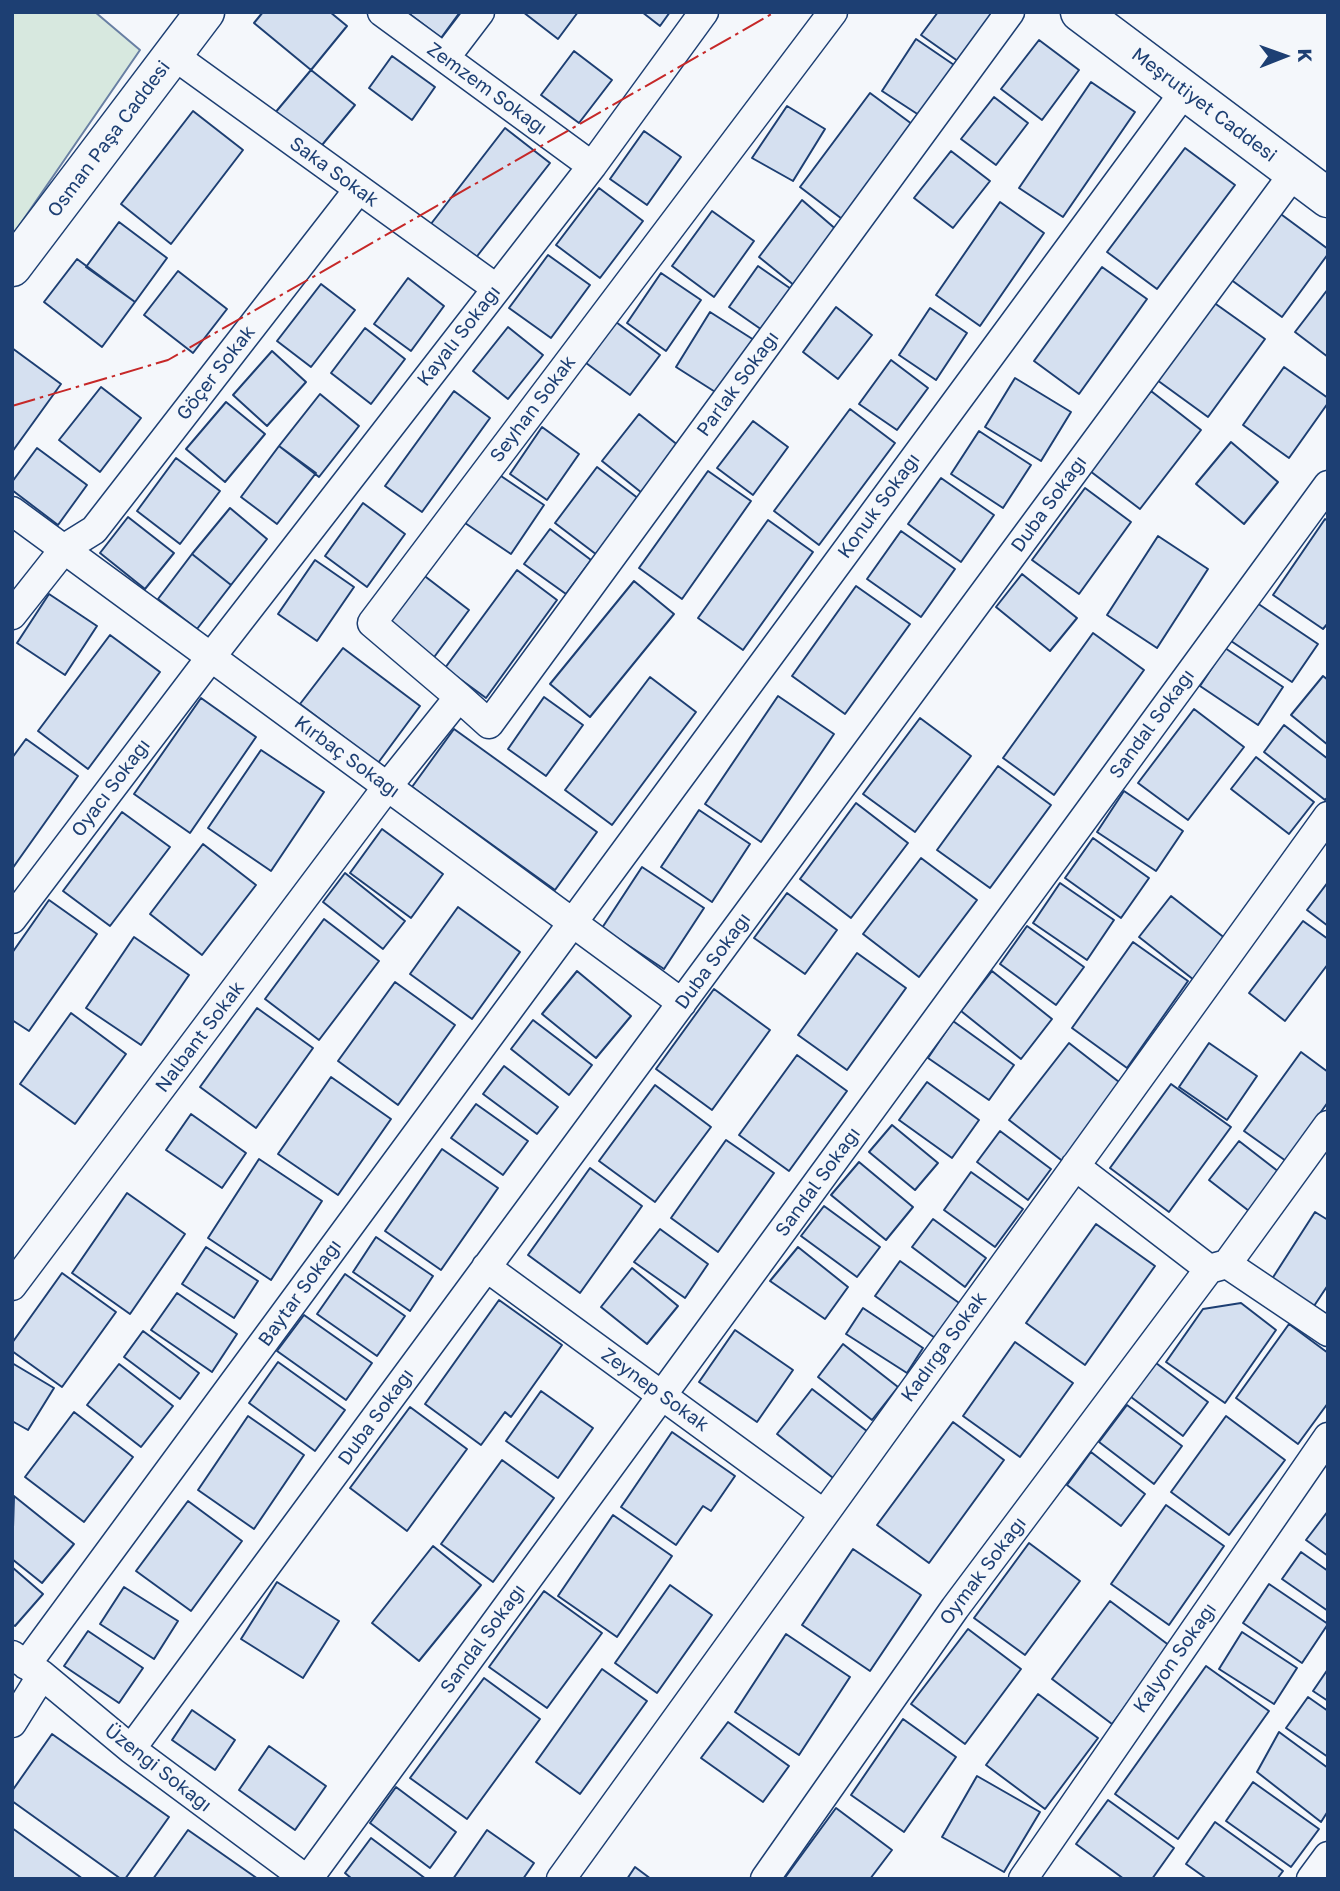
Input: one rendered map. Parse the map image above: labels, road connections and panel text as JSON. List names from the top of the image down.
{
  "streets": {
    "main road": ["Meşrutiyet Caddesi", "Osman Paşa Caddesi"],
    "street": [
      "Zemzem Sokağı",
      "Saka Sokak",
      "Kayalı Sokağı",
      "Göçer Sokak",
      "Parlak Sokağı",
      "Seyhan Sokak",
      "Duba Sokağı",
      "Konuk Sokağı",
      "Sandal Sokağı",
      "Kırbaç Sokağı",
      "Oyacı Sokağı",
      "Nalbant Sokak",
      "Baytar Sokağı",
      "Kadırga Sokak",
      "Zeynep Sokak",
      "Oymak Sokağı",
      "Kalyon Sokağı",
      "Üzengi Sokağı"
    ]
  },
  "crossings": [
    ["Zemzem Sokağı", "Kayalı Sokağı"],
    ["Meşrutiyet Caddesi", "Duba Sokağı"],
    ["Meşrutiyet Caddesi", "Konuk Sokağı"],
    ["Osman Paşa Caddesi", "Saka Sokak"],
    ["Saka Sokak", "Kayalı Sokağı"],
    ["Saka Sokak", "Göçer Sokak"],
    ["Kayalı Sokağı", "Kırbaç Sokağı"],
    ["Kayalı Sokağı", "Oyacı Sokağı"],
    ["Göçer Sokak", "Kırbaç Sokağı"],
    ["Parlak Sokağı", "Seyhan Sokak"],
    ["Duba Sokağı", "Kırbaç Sokağı"],
    ["Duba Sokağı", "Zeynep Sokak"],
    ["Duba Sokağı", "Üzengi Sokağı"],
    ["Konuk Sokağı", "Kırbaç Sokağı"],
    ["Konuk Sokağı", "Baytar Sokağı"],
    ["Sandal Sokağı", "Zeynep Sokak"],
    ["Sandal Sokağı", "Üzengi Sokağı"],
    ["Kırbaç Sokağı", "Oyacı Sokağı"],
    ["Kırbaç Sokağı", "Nalbant Sokak"],
    ["Kırbaç Sokağı", "Baytar Sokağı"],
    ["Baytar Sokağı", "Üzengi Sokağı"],
    ["Kadırga Sokak", "Zeynep Sokak"]
  ],
  "north": "right"
}
